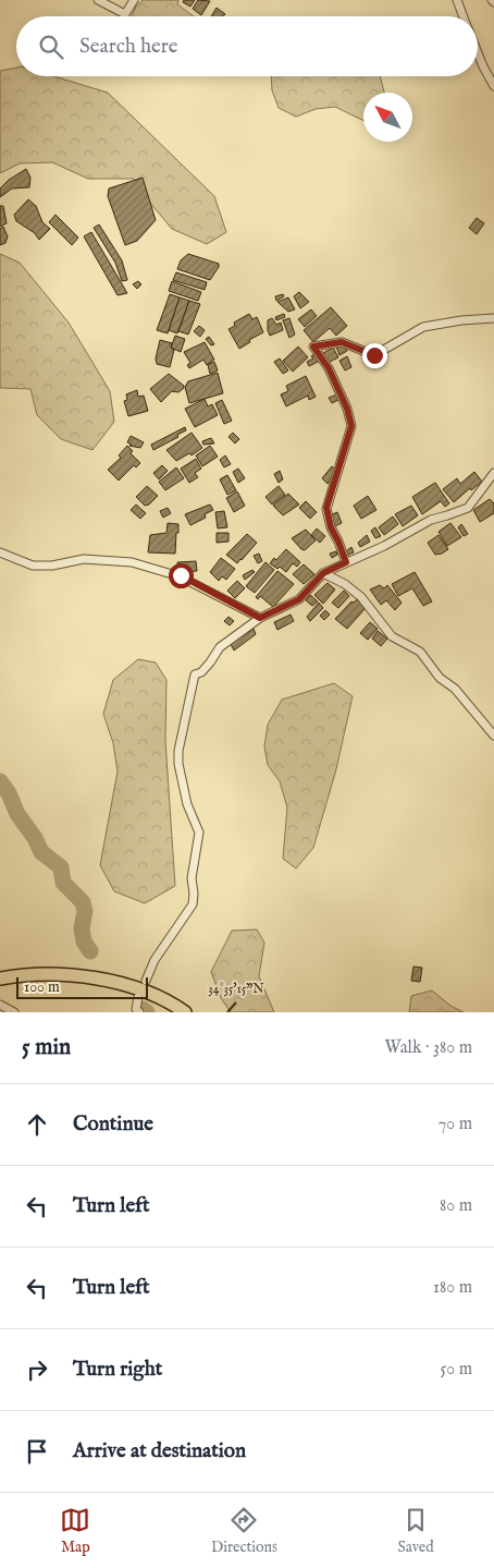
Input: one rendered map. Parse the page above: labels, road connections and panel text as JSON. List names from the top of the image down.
{
  "scale_bar": "100 m",
  "north": "top left",
  "page": {
    "search": "Search here",
    "scale": "100 m",
    "heading": ["5 min", "Walk · 380 m"],
    "list": [
      ["Continue", "70 m"],
      ["Turn left", "80 m"],
      ["Turn left", "180 m"],
      ["Turn right", "50 m"],
      "Arrive at destination"
    ],
    "nav": ["Map", "Directions", "Saved"]
  },
  "coordinates": ["34°35'15\"N"]
}
